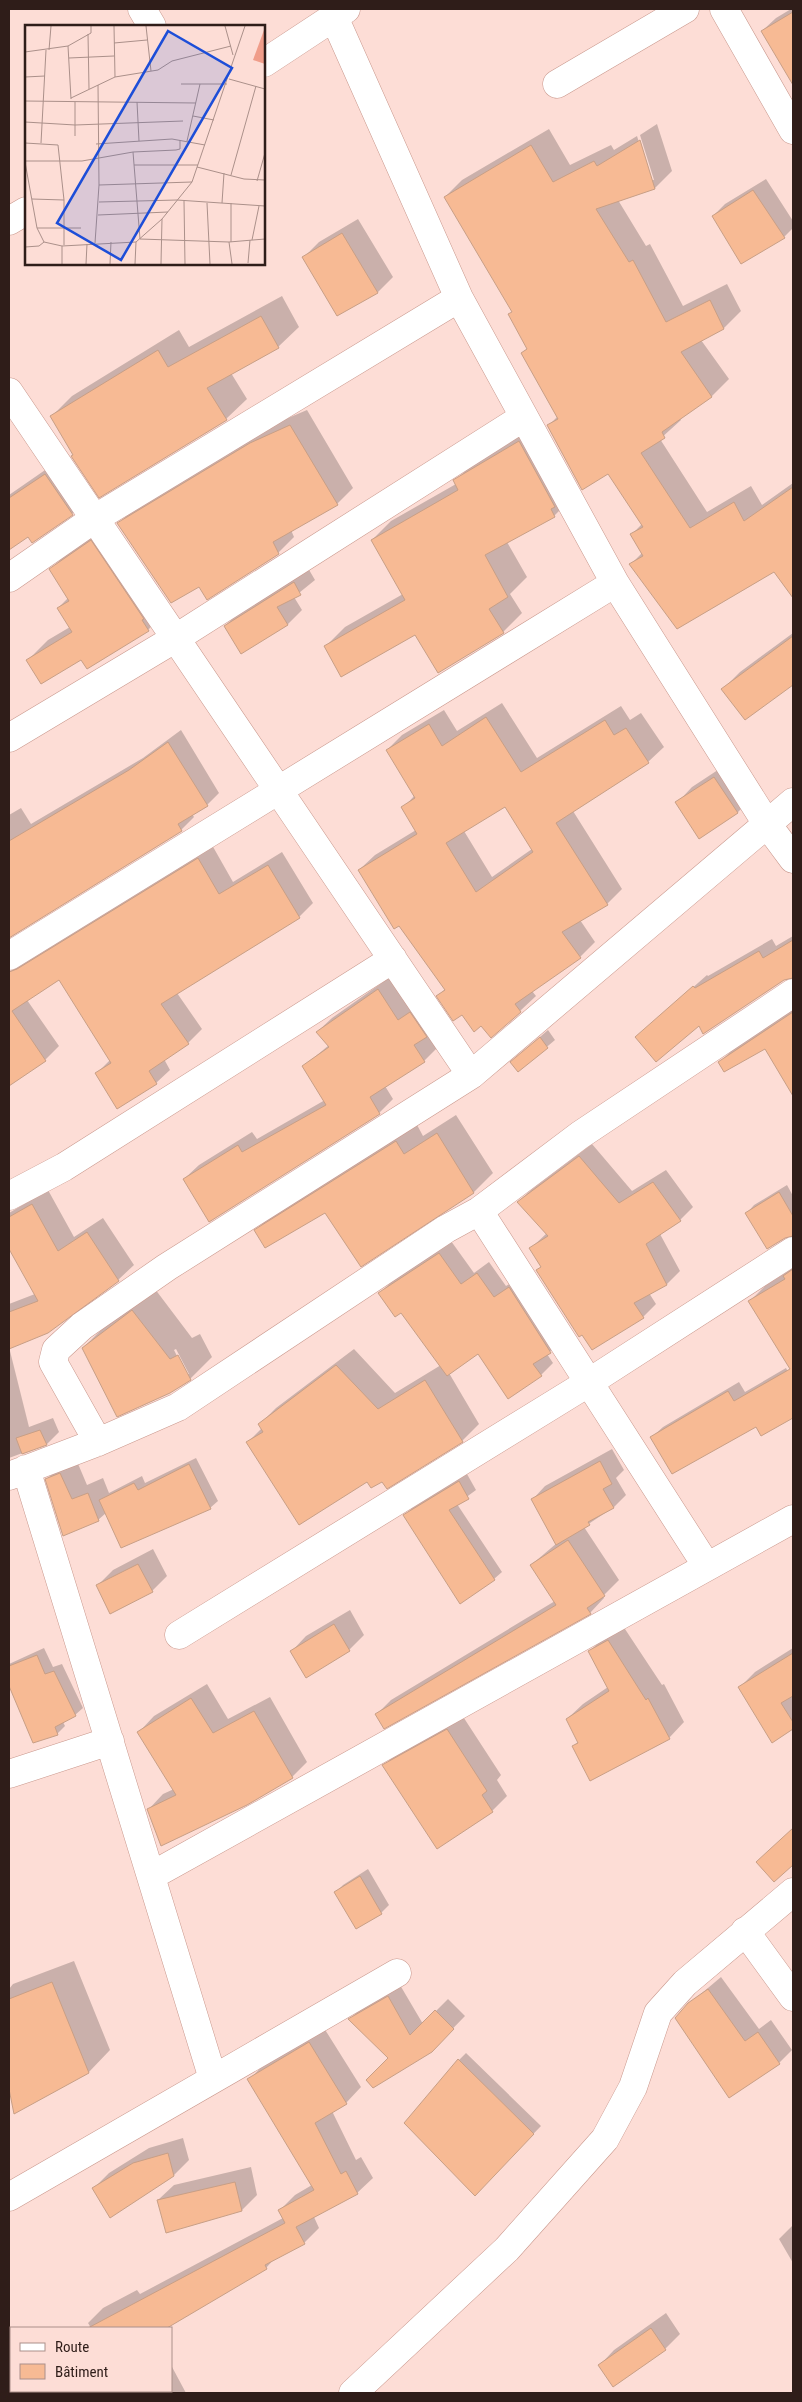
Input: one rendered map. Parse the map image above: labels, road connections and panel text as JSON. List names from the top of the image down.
{
  "legend": ["Route", "Bâtiment"]
}
